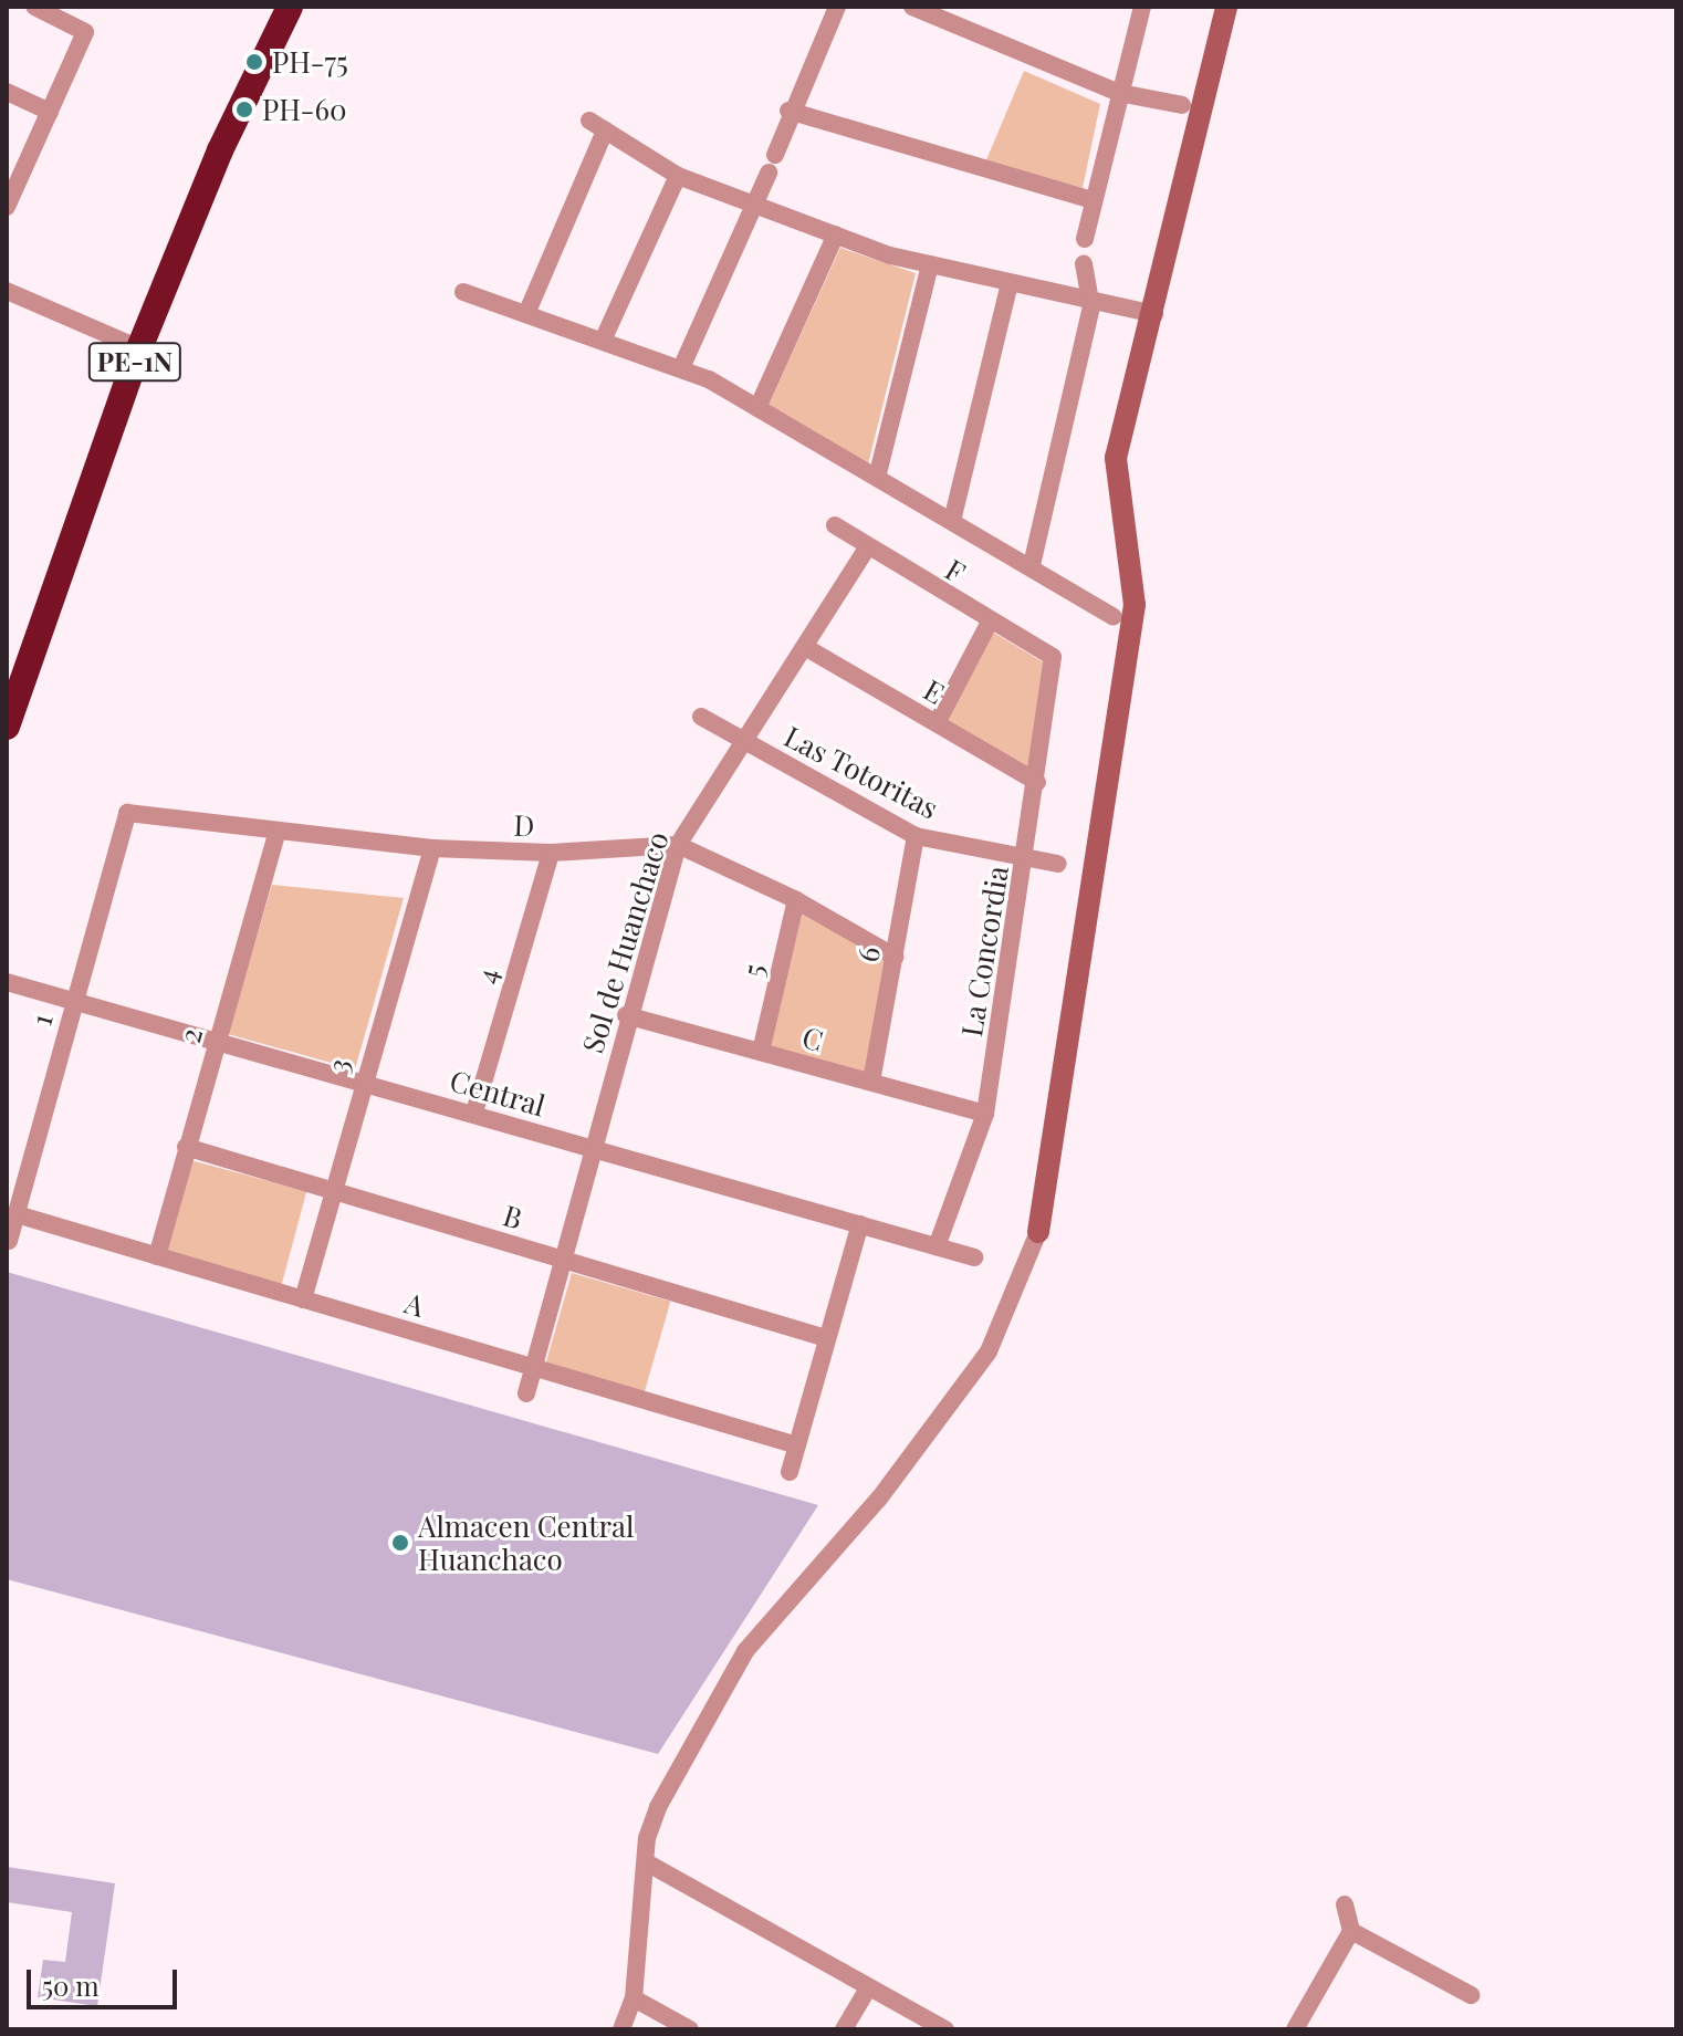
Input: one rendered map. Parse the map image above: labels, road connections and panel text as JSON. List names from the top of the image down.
{
  "streets": {
    "highway": ["PE-1N"],
    "street": [
      "F",
      "E",
      "Las Totoritas",
      "D",
      "Sol de Huanchaco",
      "La Concordia",
      "6",
      "5",
      "4",
      "1",
      "2",
      "C",
      "3",
      "Central",
      "B",
      "A"
    ]
  },
  "crossings": [
    ["F", "Sol de Huanchaco"],
    ["F", "La Concordia"],
    ["E", "Sol de Huanchaco"],
    ["E", "La Concordia"],
    ["Las Totoritas", "Sol de Huanchaco"],
    ["Las Totoritas", "La Concordia"],
    ["Las Totoritas", "6"],
    ["D", "Sol de Huanchaco"],
    ["D", "6"],
    ["D", "5"],
    ["D", "4"],
    ["D", "1"],
    ["D", "2"],
    ["D", "3"],
    ["Sol de Huanchaco", "C"],
    ["Sol de Huanchaco", "Central"],
    ["Sol de Huanchaco", "B"],
    ["Sol de Huanchaco", "A"],
    ["La Concordia", "C"],
    ["La Concordia", "Central"],
    ["6", "C"],
    ["5", "C"],
    ["4", "Central"],
    ["1", "Central"],
    ["1", "A"],
    ["2", "Central"],
    ["2", "B"],
    ["2", "A"],
    ["3", "Central"],
    ["3", "B"],
    ["3", "A"]
  ],
  "places": ["PH-75", "PH-60", "Almacen Central Huanchaco"],
  "scale_bar": "50 m"
}
